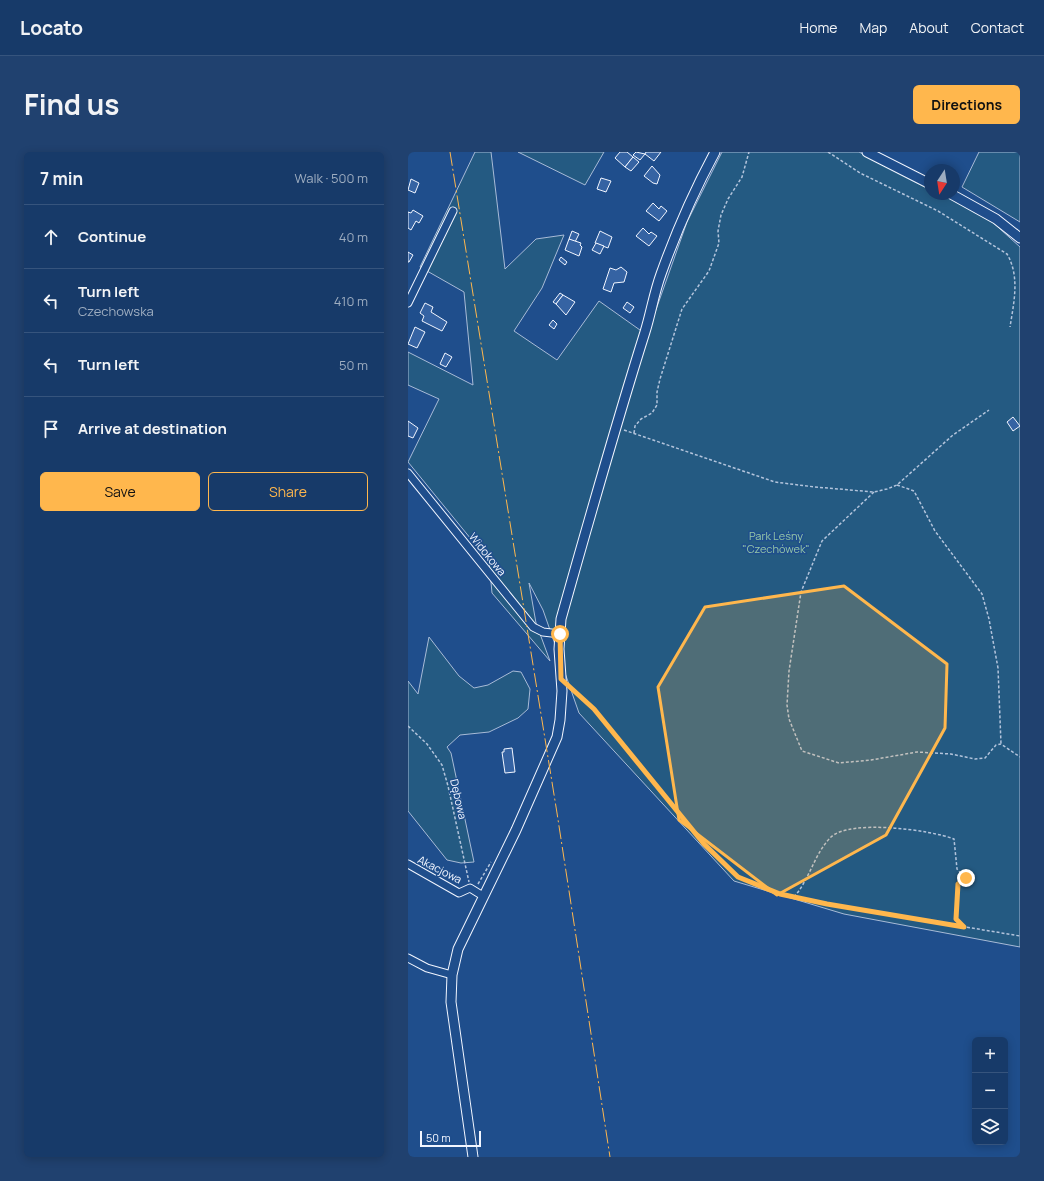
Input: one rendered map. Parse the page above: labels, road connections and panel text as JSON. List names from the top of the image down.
{
  "streets": {
    "street": ["Widokowa", "Akacjowa"],
    "path": ["Dębowa"]
  },
  "crossings": [
    ["Dębowa", "Akacjowa"]
  ],
  "parks": ["Park Leśny \"Czechówek\""],
  "scale_bar": "50 m",
  "north": "bottom",
  "page": {
    "header": "Locato",
    "nav": [
      "Home",
      "Map",
      "About",
      "Contact"
    ],
    "title": "Find us",
    "buttons": [
      "Directions",
      ["Save", "Share"]
    ],
    "heading": ["7 min", "Walk · 500 m"],
    "list": [
      ["Continue", "40 m"],
      ["Turn left", "Czechowska", "410 m"],
      ["Turn left", "50 m"],
      "Arrive at destination"
    ],
    "map_buttons": ["+", "−"],
    "scale": "50 m"
  }
}
